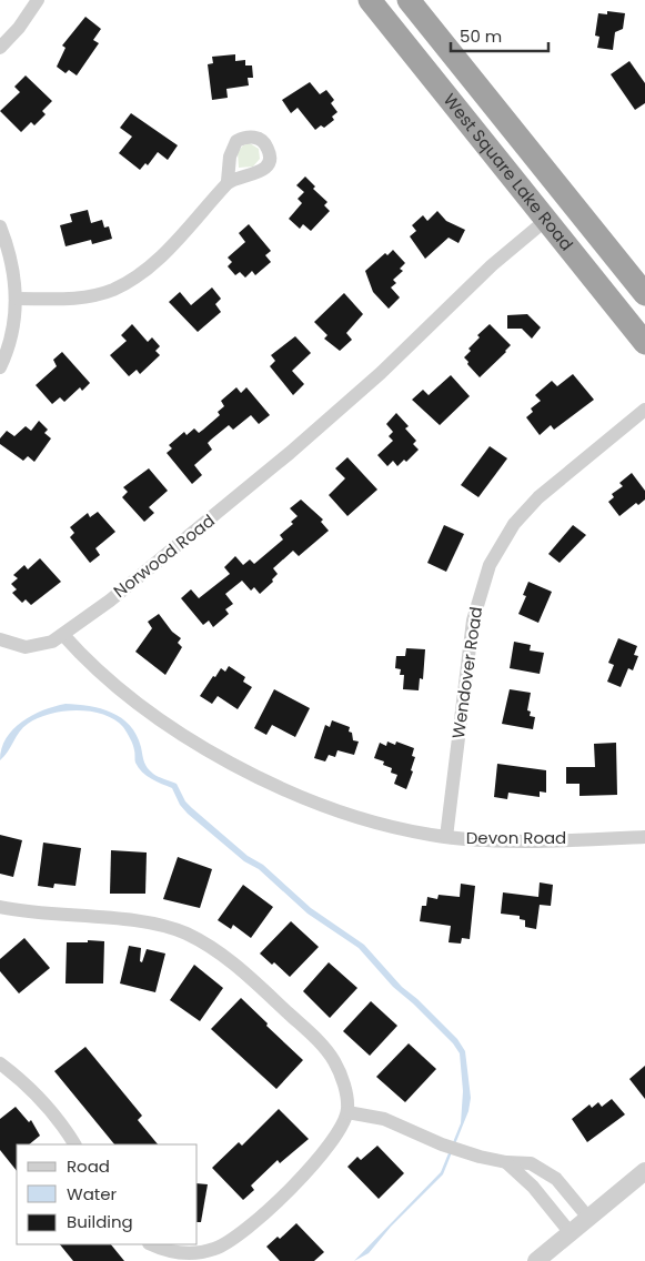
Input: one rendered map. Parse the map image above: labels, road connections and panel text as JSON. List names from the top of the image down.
{
  "streets": {
    "highway": ["West Square Lake Road"],
    "street": ["Norwood Road", "Wendover Road", "Devon Road"]
  },
  "crossings": [
    ["West Square Lake Road", "Norwood Road"],
    ["Norwood Road", "Devon Road"],
    ["Wendover Road", "Devon Road"]
  ],
  "legend": ["Road", "Water", "Building"],
  "scale_bar": "50 m"
}
